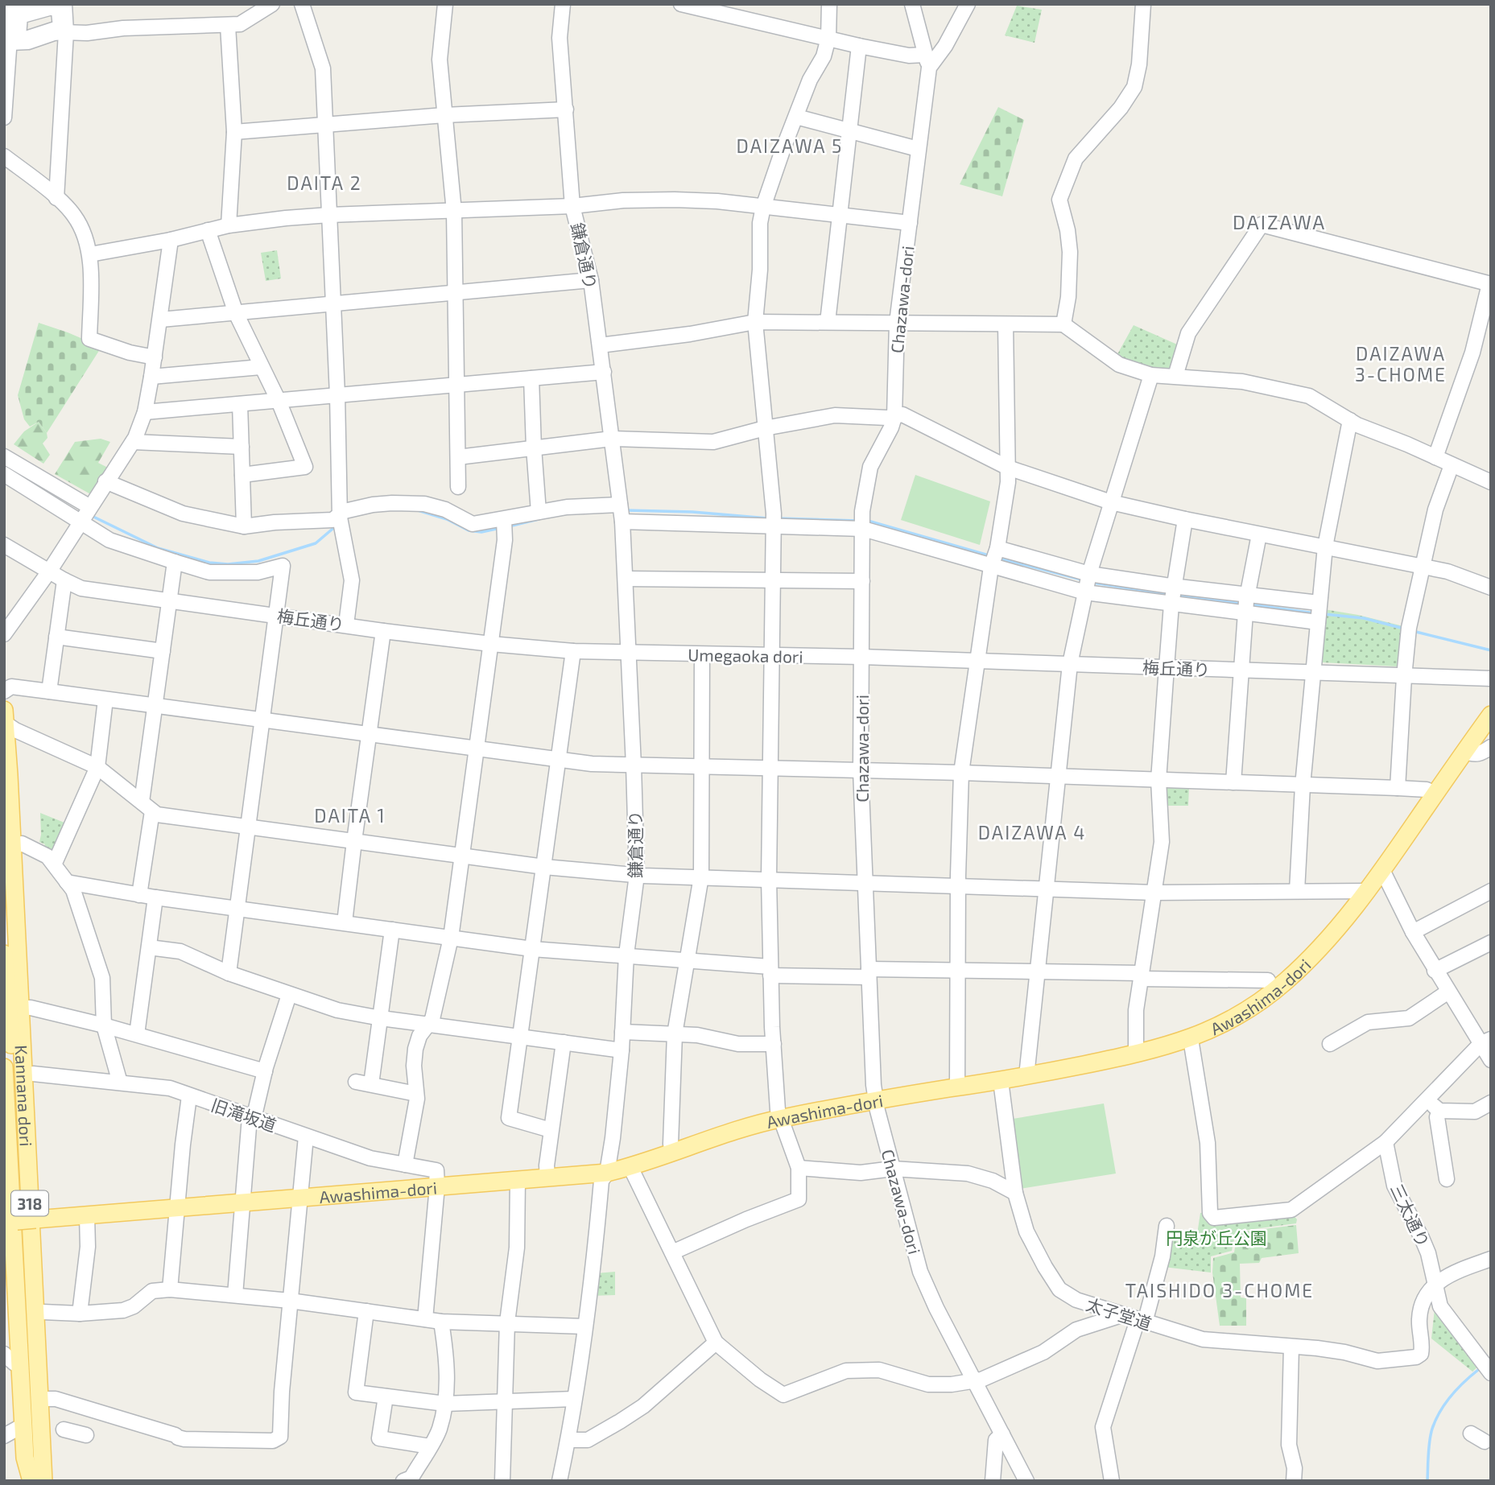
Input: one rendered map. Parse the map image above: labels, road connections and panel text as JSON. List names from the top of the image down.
{
  "streets": {
    "main road": ["Awashima-dori", "Kannana dori", "318"],
    "street": [
      "鎌倉通り",
      "Chazawa-dori",
      "梅丘通り",
      "Umegaoka dori",
      "旧滝坂道",
      "三太通り",
      "太子堂道"
    ]
  },
  "crossings": [
    ["鎌倉通り", "梅丘通り"],
    ["鎌倉通り", "Umegaoka dori"],
    ["鎌倉通り", "Awashima-dori"],
    ["Chazawa-dori", "梅丘通り"],
    ["Chazawa-dori", "Umegaoka dori"],
    ["Chazawa-dori", "Awashima-dori"],
    ["梅丘通り", "Umegaoka dori"],
    ["Awashima-dori", "旧滝坂道"],
    ["Awashima-dori", "太子堂道"],
    ["三太通り", "太子堂道"]
  ],
  "districts": [
    "DAIZAWA 5",
    "DAITA 2",
    "DAIZAWA",
    "DAIZAWA 3-CHOME",
    "DAITA 1",
    "DAIZAWA 4",
    "TAISHIDO 3-CHOME"
  ],
  "parks": ["円泉が丘公園"]
}
